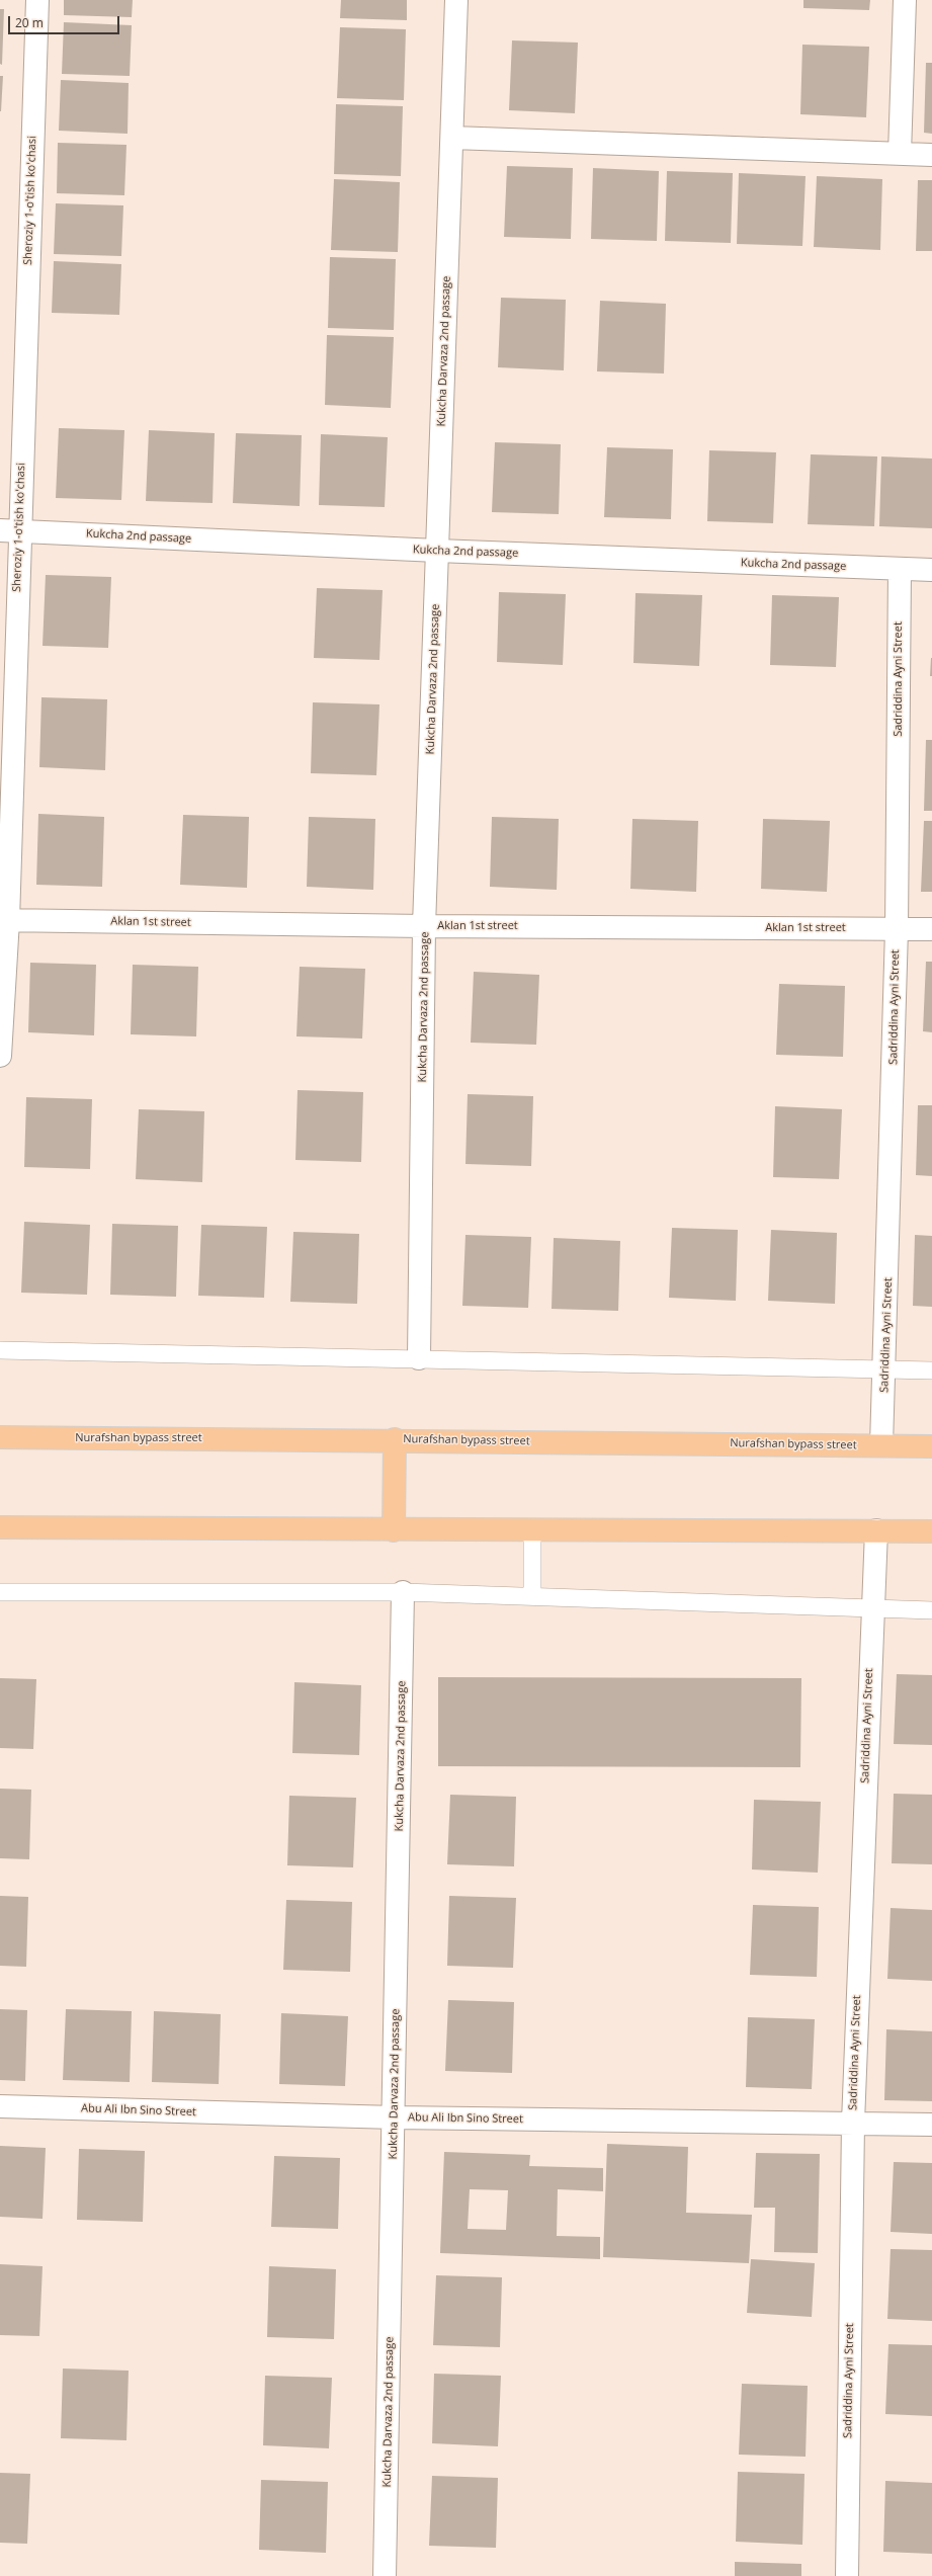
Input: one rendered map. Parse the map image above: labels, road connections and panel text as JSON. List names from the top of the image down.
{
  "streets": {
    "main road": ["Nurafshan bypass street"],
    "street": [
      "Sheroziy 1-o'tish ko'chasi",
      "Kukcha Darvaza 2nd passage",
      "Kukcha 2nd passage",
      "Sadriddina Ayni Street",
      "Aklan 1st street",
      "Abu Ali Ibn Sino Street"
    ]
  },
  "crossings": [
    ["Sheroziy 1-o'tish ko'chasi", "Kukcha 2nd passage"],
    ["Sheroziy 1-o'tish ko'chasi", "Aklan 1st street"],
    ["Kukcha Darvaza 2nd passage", "Kukcha 2nd passage"],
    ["Kukcha Darvaza 2nd passage", "Aklan 1st street"],
    ["Kukcha Darvaza 2nd passage", "Abu Ali Ibn Sino Street"],
    ["Kukcha 2nd passage", "Sadriddina Ayni Street"],
    ["Sadriddina Ayni Street", "Aklan 1st street"],
    ["Sadriddina Ayni Street", "Nurafshan bypass street"],
    ["Sadriddina Ayni Street", "Abu Ali Ibn Sino Street"]
  ],
  "scale_bar": "20 m"
}
